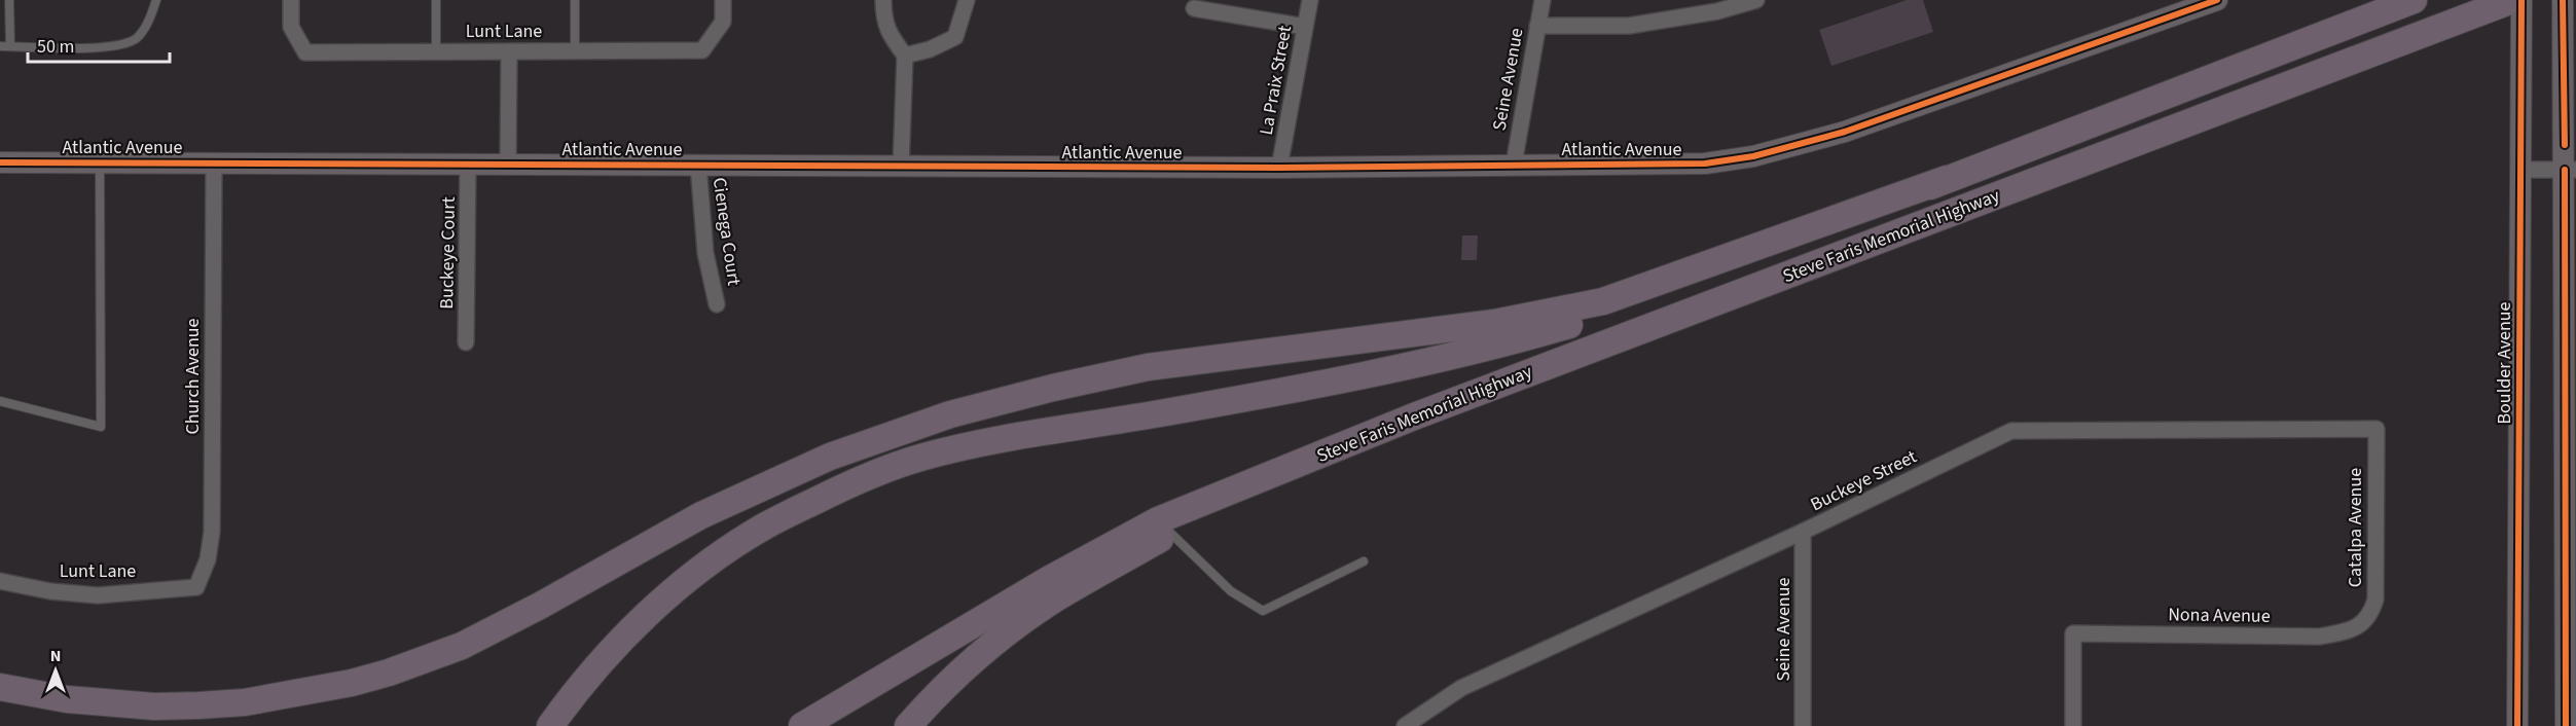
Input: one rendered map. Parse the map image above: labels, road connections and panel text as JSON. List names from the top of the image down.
{
  "streets": {
    "highway": ["Steve Faris Memorial Highway"],
    "street": [
      "Lunt Lane",
      "Seine Avenue",
      "La Praix Street",
      "Atlantic Avenue",
      "Cienega Court",
      "Buckeye Court",
      "Boulder Avenue",
      "Church Avenue",
      "Buckeye Street",
      "Catalpa Avenue",
      "Nona Avenue"
    ]
  },
  "crossings": [
    ["Lunt Lane", "Church Avenue"],
    ["Seine Avenue", "Atlantic Avenue"],
    ["Seine Avenue", "Buckeye Street"],
    ["La Praix Street", "Atlantic Avenue"],
    ["Atlantic Avenue", "Cienega Court"],
    ["Atlantic Avenue", "Buckeye Court"],
    ["Atlantic Avenue", "Church Avenue"],
    ["Buckeye Street", "Catalpa Avenue"],
    ["Catalpa Avenue", "Nona Avenue"]
  ],
  "scale_bar": "50 m",
  "north": "top"
}
